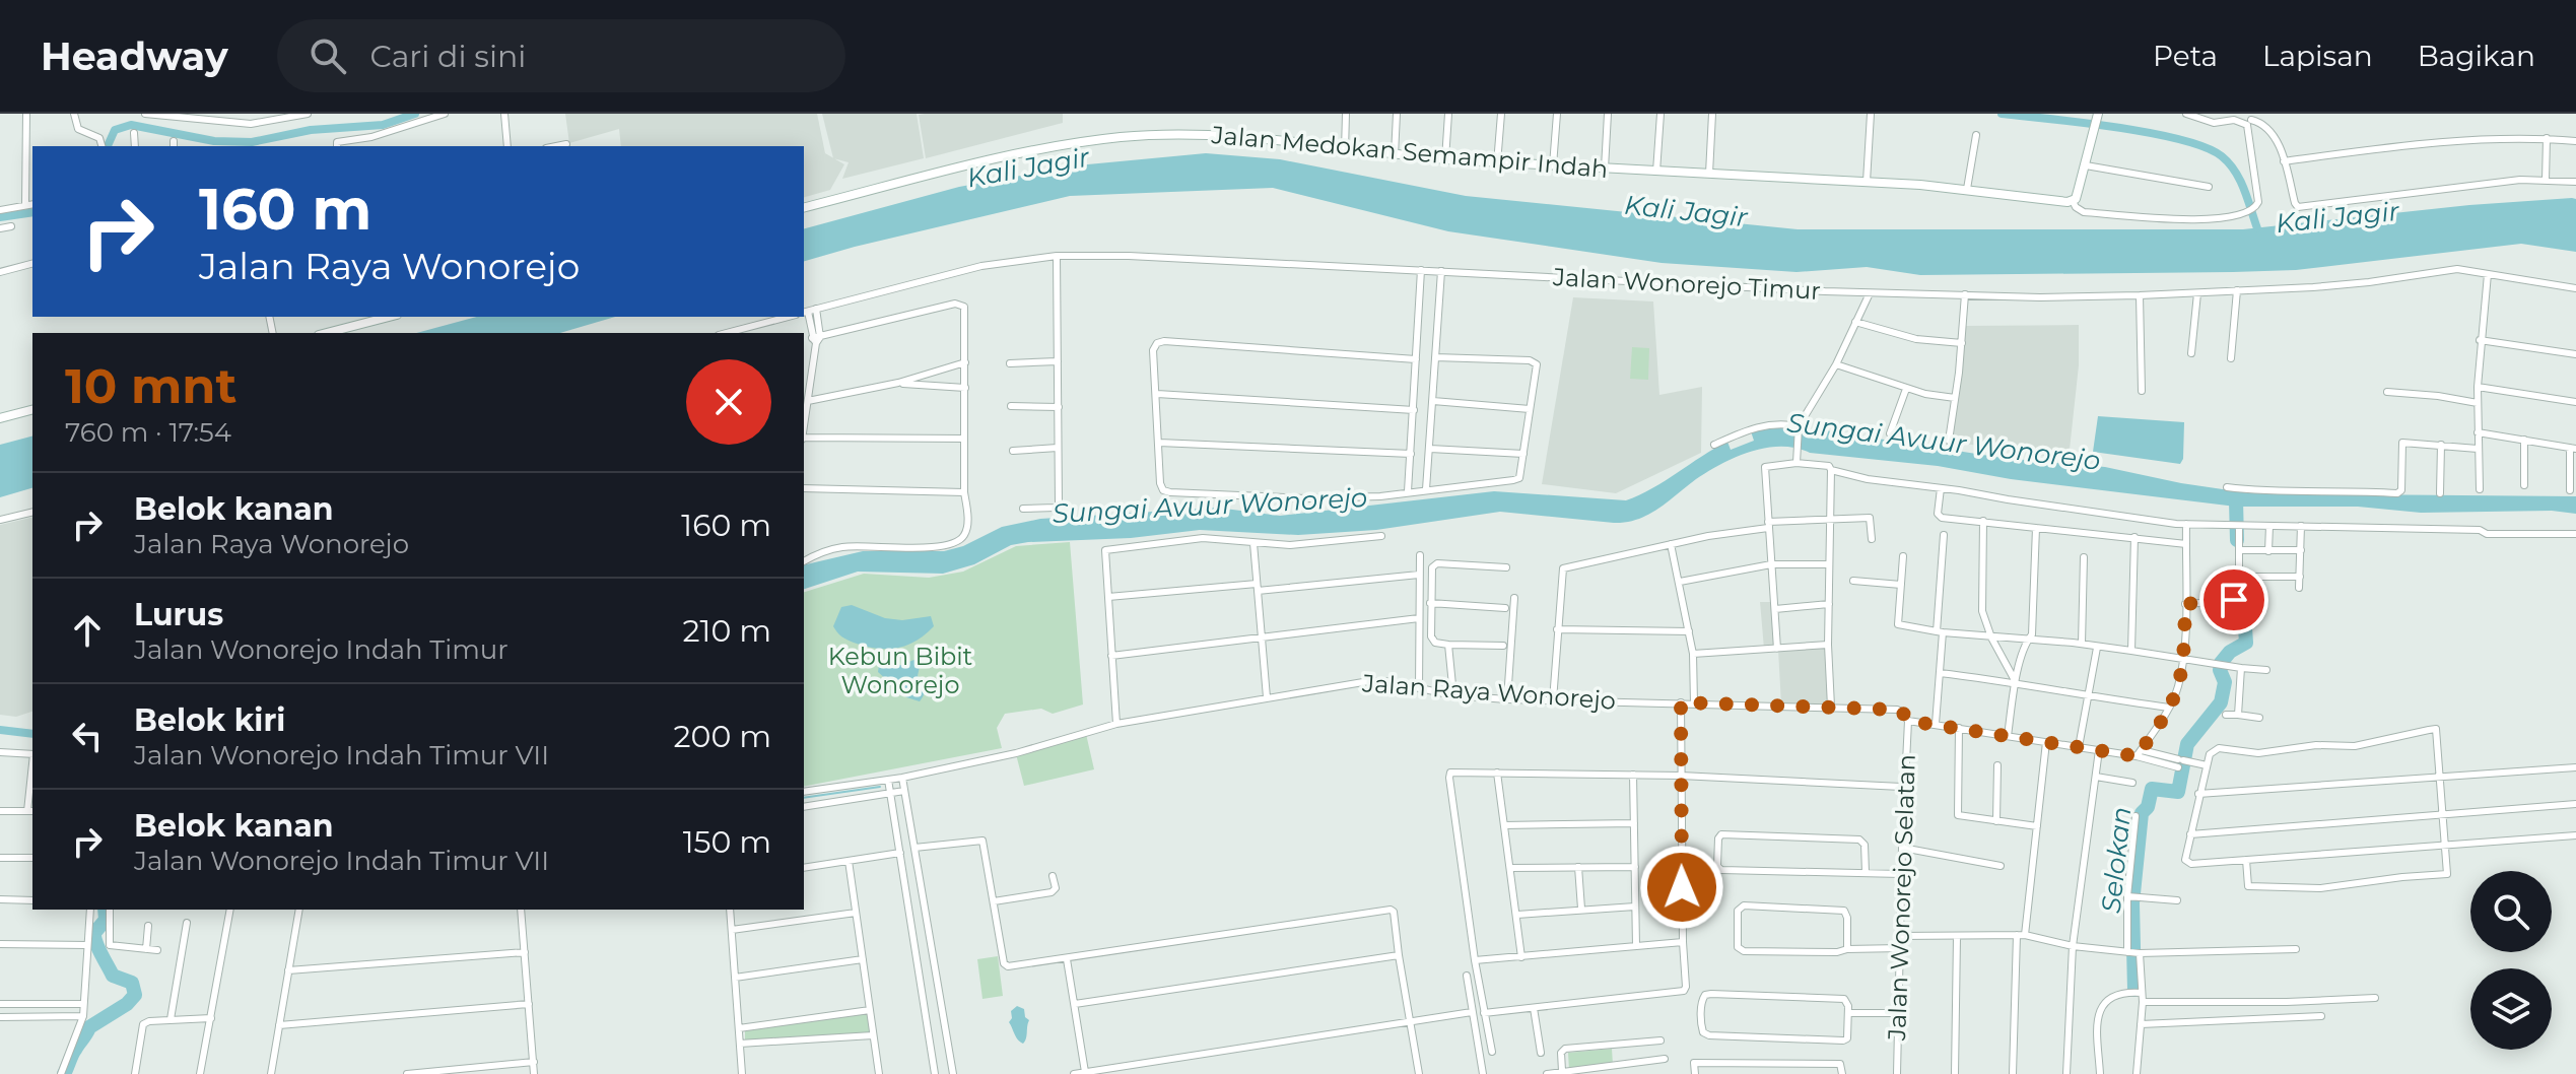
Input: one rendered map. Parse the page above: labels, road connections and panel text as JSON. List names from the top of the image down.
{
  "streets": {
    "street": [
      "Jalan Medokan Semampir Indah",
      "Jalan Wonorejo Timur",
      "Jalan Raya Wonorejo",
      "Jalan Wonorejo Selatan"
    ]
  },
  "crossings": [
    ["Jalan Raya Wonorejo", "Jalan Wonorejo Selatan"]
  ],
  "water": ["Kali Jagir", "Sungai Avuur Wonorejo", "Selokan"],
  "parks": ["Kebun Bibit Wonorejo"],
  "page": {
    "header": "Headway",
    "search": "Cari di sini",
    "nav": ["Peta", "Lapisan", "Bagikan"],
    "turn": ["160 m", "Jalan Raya Wonorejo"],
    "heading": ["10 mnt", "760 m · 17:54"],
    "list": [
      {
        "name": "Belok kanan",
        "note": "Jalan Raya Wonorejo",
        "value": "160 m"
      },
      {
        "name": "Lurus",
        "note": "Jalan Wonorejo Indah Timur",
        "value": "210 m"
      },
      {
        "name": "Belok kiri",
        "note": "Jalan Wonorejo Indah Timur VII",
        "value": "200 m"
      },
      {
        "name": "Belok kanan",
        "note": "Jalan Wonorejo Indah Timur VII",
        "value": "150 m"
      }
    ]
  }
}
